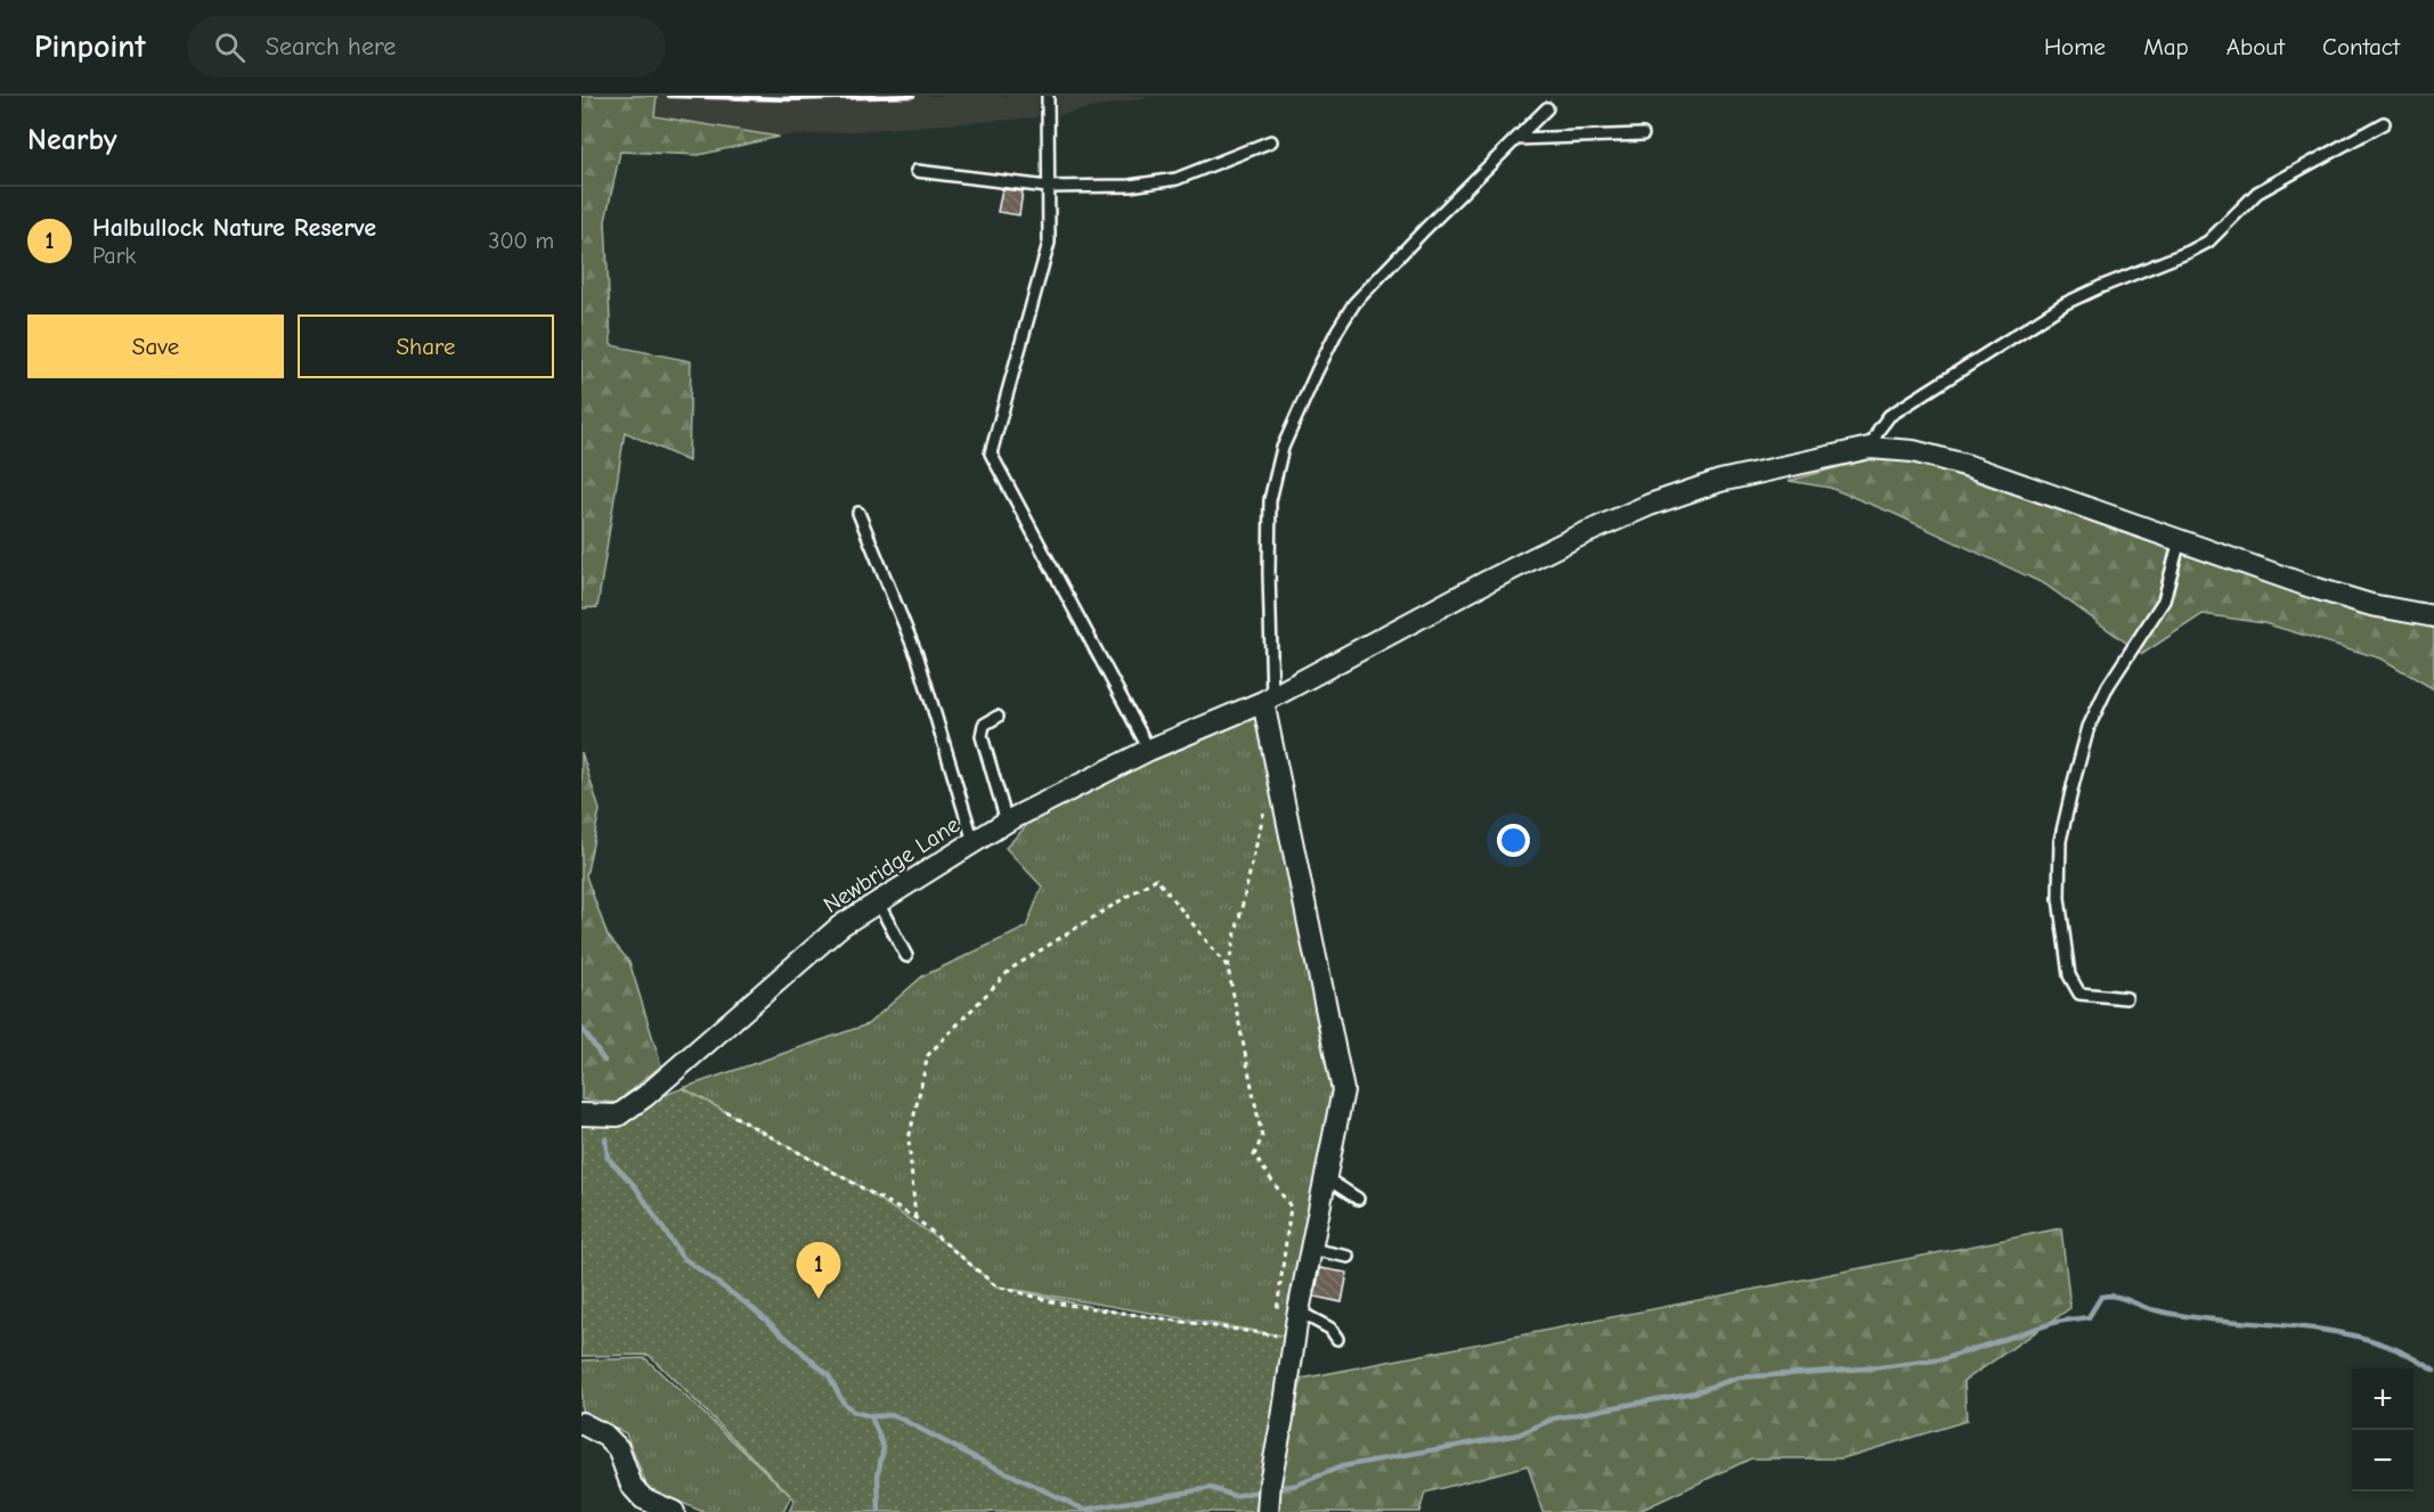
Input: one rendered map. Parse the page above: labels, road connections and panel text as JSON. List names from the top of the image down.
{
  "streets": {
    "street": ["Newbridge Lane"]
  },
  "page": {
    "header": "Pinpoint",
    "search": "Search here",
    "nav": [
      "Home",
      "Map",
      "About",
      "Contact"
    ],
    "heading": "Nearby",
    "list": [
      {
        "mark": "1",
        "name": "Halbullock Nature Reserve",
        "note": "Park",
        "value": "300 m"
      }
    ],
    "buttons": ["Save", "Share"],
    "pins": "1",
    "map_buttons": ["+", "−"]
  }
}
